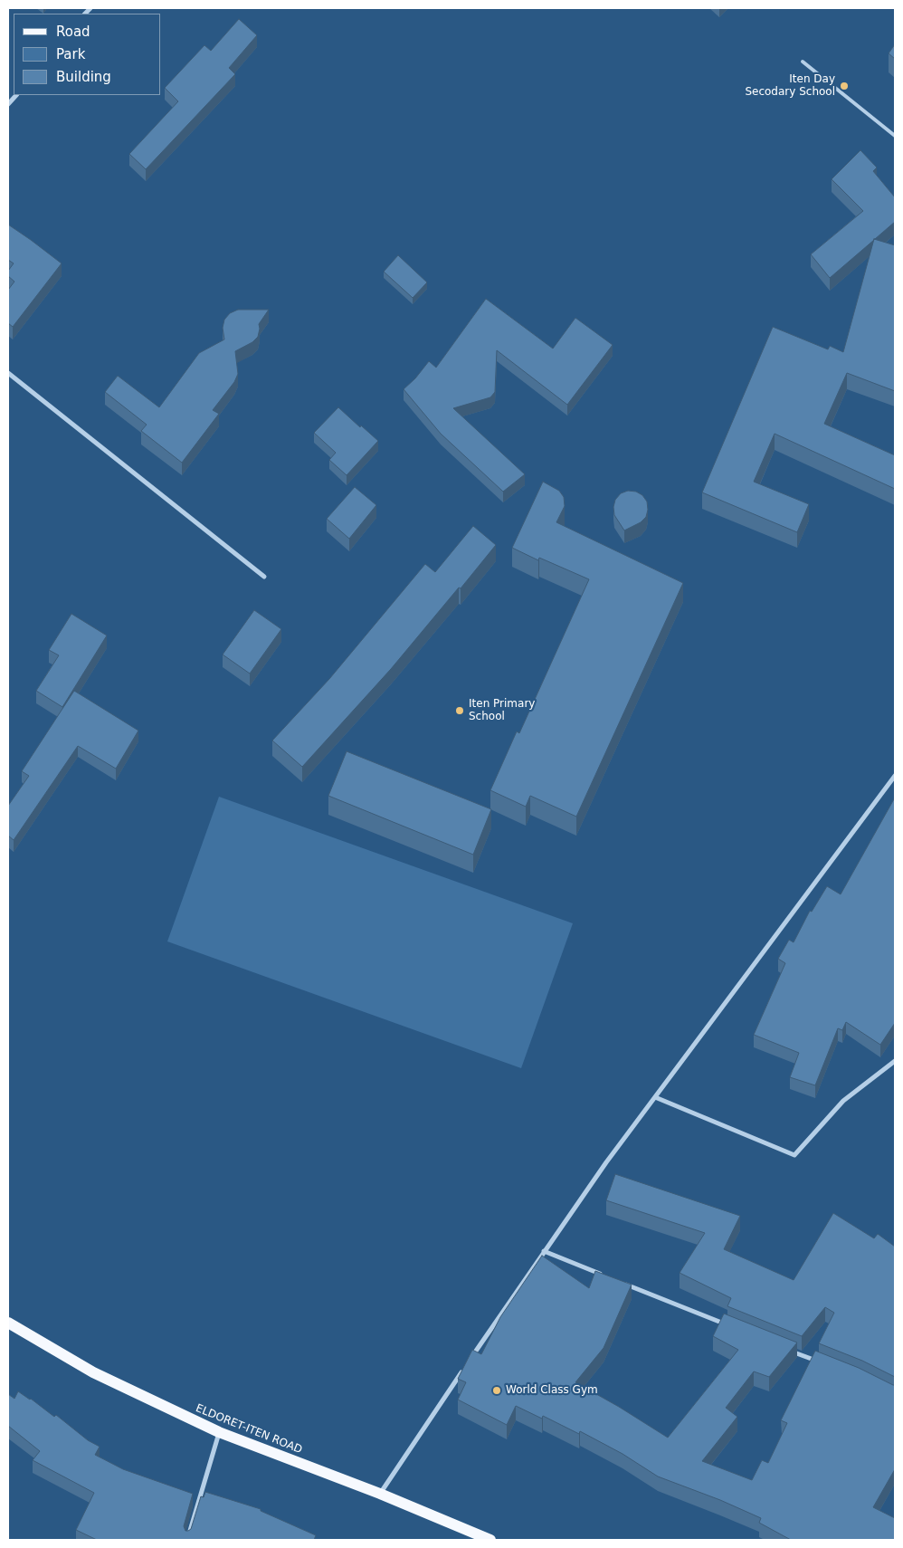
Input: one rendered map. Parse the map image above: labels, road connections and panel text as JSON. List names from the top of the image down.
{
  "streets": {
    "main road": ["ELDORET-ITEN ROAD"]
  },
  "places": ["Iten Day Secodary School", "Iten Primary School", "World Class Gym"],
  "legend": ["Road", "Park", "Building"]
}
